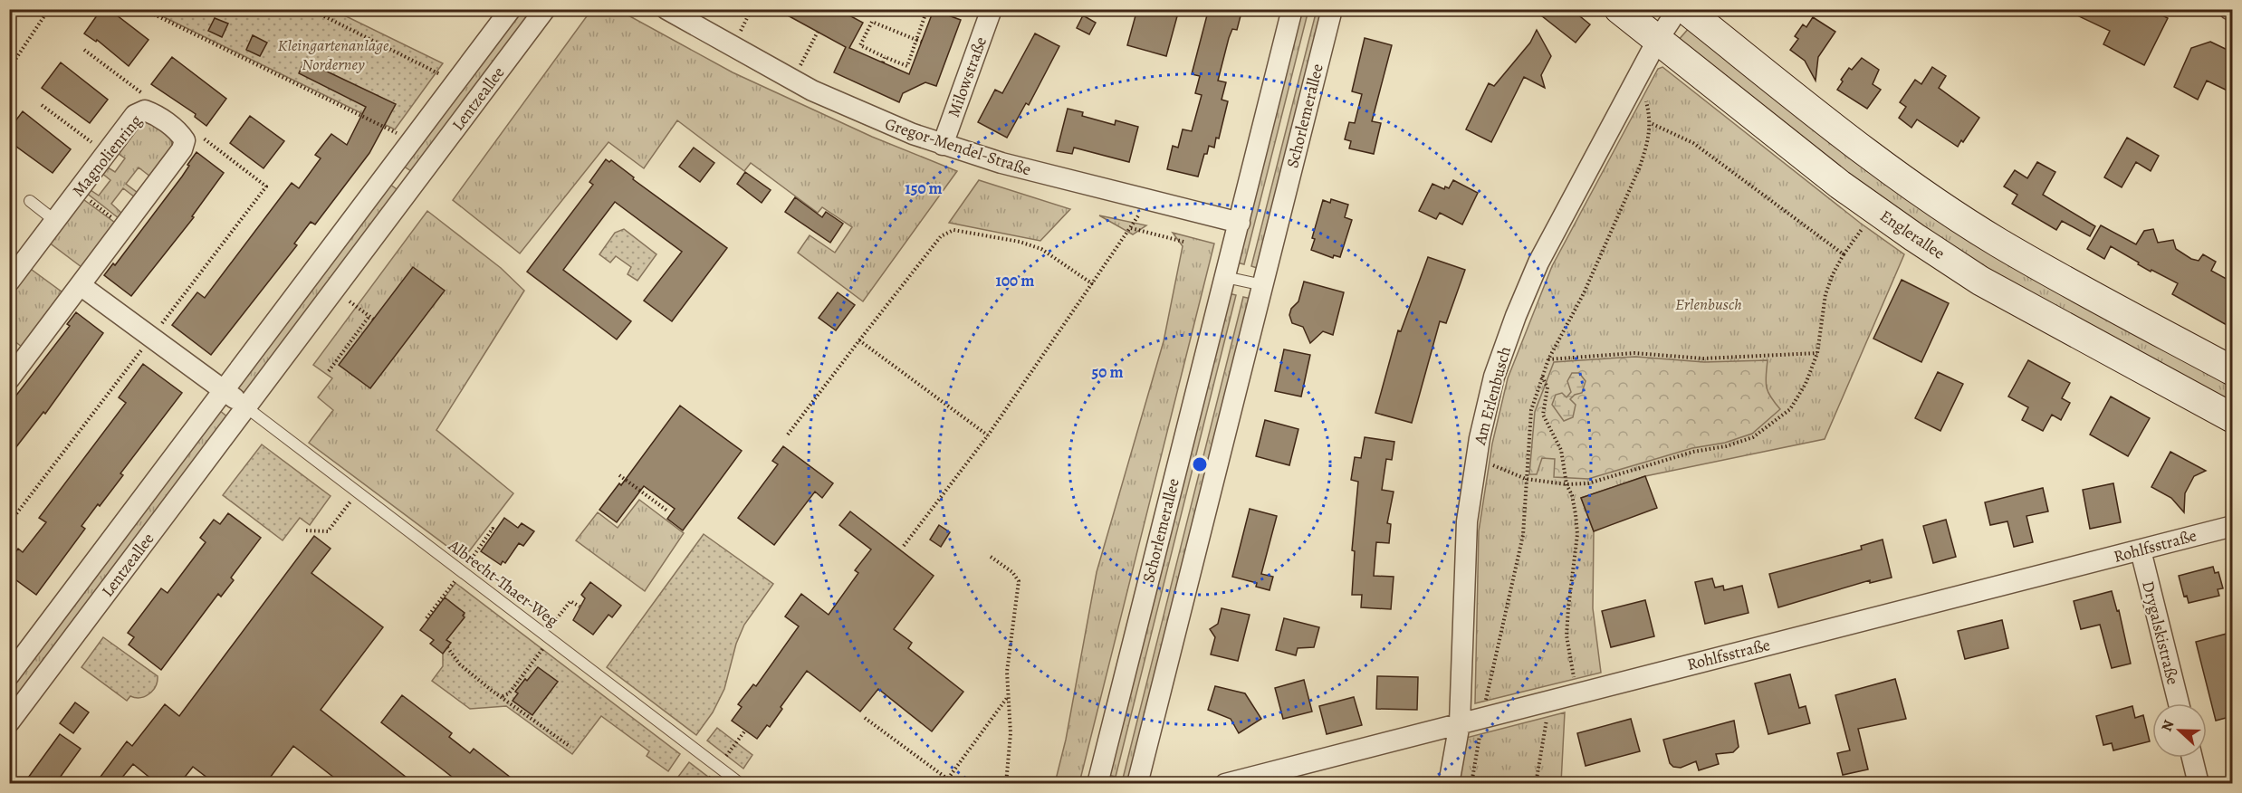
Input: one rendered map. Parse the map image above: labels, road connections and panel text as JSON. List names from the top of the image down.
{
  "streets": {
    "main road": ["Englerallee"],
    "street": [
      "Milowstraße",
      "Lentzeallee",
      "Schorlemerallee",
      "Gregor-Mendel-Straße",
      "Magnolienring",
      "Am Erlenbusch",
      "Rohlfsstraße",
      "Drygalskistraße"
    ],
    "lane": ["Albrecht-Thaer-Weg"]
  },
  "crossings": [
    ["Milowstraße", "Gregor-Mendel-Straße"],
    ["Lentzeallee", "Albrecht-Thaer-Weg"],
    ["Schorlemerallee", "Gregor-Mendel-Straße"],
    ["Englerallee", "Am Erlenbusch"],
    ["Am Erlenbusch", "Rohlfsstraße"],
    ["Rohlfsstraße", "Drygalskistraße"]
  ],
  "parks": ["Kleingartenanlage Norderney", "Erlenbusch"],
  "north": "left",
  "rings": ["150 m", "100 m", "50 m"]
}
